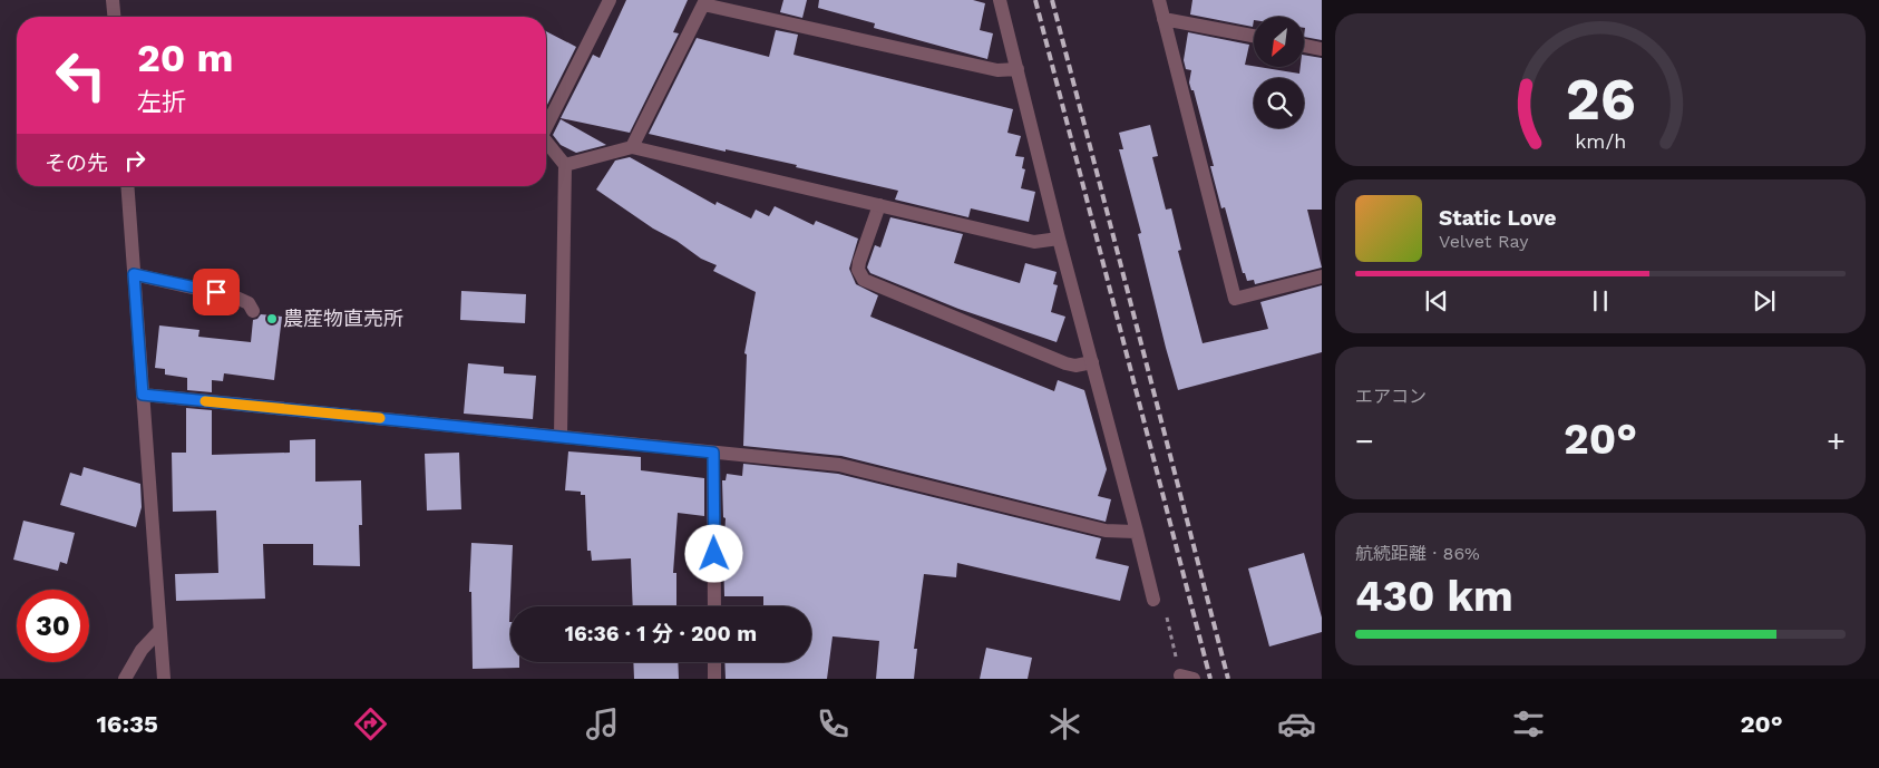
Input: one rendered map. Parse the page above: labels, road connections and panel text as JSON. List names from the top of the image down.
{
  "places": ["農産物直売所"],
  "north": "bottom left",
  "page": {
    "turn": ["20 m", "左折"],
    "then": "その先",
    "song": ["Static Love", "Velvet Ray"],
    "tile": [
      "エアコン",
      ["航続距離 · 86%", "430 km"]
    ],
    "heat": ["−", "20°", "+"],
    "limit": "30",
    "trip": "16:36 · 1 分 · 200 m",
    "tabs": ["16:35", "20°"],
    "gauge": ["26", "km/h"]
  }
}
